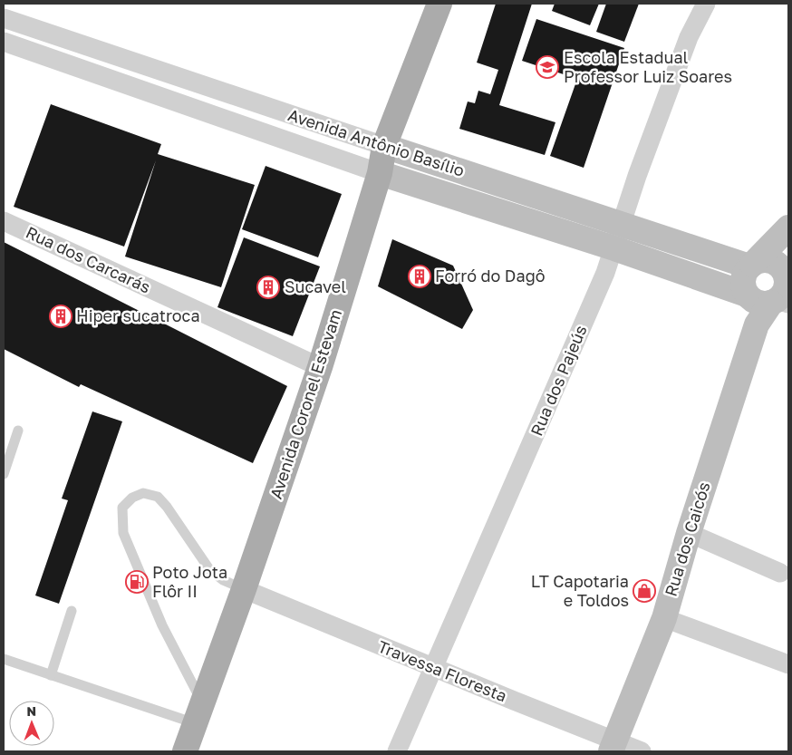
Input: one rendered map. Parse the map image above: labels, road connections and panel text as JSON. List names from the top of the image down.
{
  "streets": {
    "main road": ["Avenida Coronel Estevam"],
    "street": [
      "Avenida Antônio Basílio",
      "Rua dos Carcarás",
      "Rua dos Pajeús",
      "Rua dos Caicós",
      "Travessa Floresta"
    ]
  },
  "crossings": [
    ["Avenida Antônio Basílio", "Rua dos Pajeús"],
    ["Avenida Antônio Basílio", "Avenida Coronel Estevam"],
    ["Avenida Antônio Basílio", "Rua dos Caicós"],
    ["Rua dos Carcarás", "Avenida Coronel Estevam"],
    ["Rua dos Pajeús", "Travessa Floresta"],
    ["Avenida Coronel Estevam", "Travessa Floresta"],
    ["Rua dos Caicós", "Travessa Floresta"]
  ],
  "places": {
    "school or university": ["Escola Estadual Professor Luiz Soares"],
    "building": ["Forró do Dagô", "Sucavel", "Hiper sucatroca"],
    "fuel station": ["Poto Jota Flôr II"],
    "shop": ["LT Capotaria e Toldos"]
  },
  "north": "top"
}
